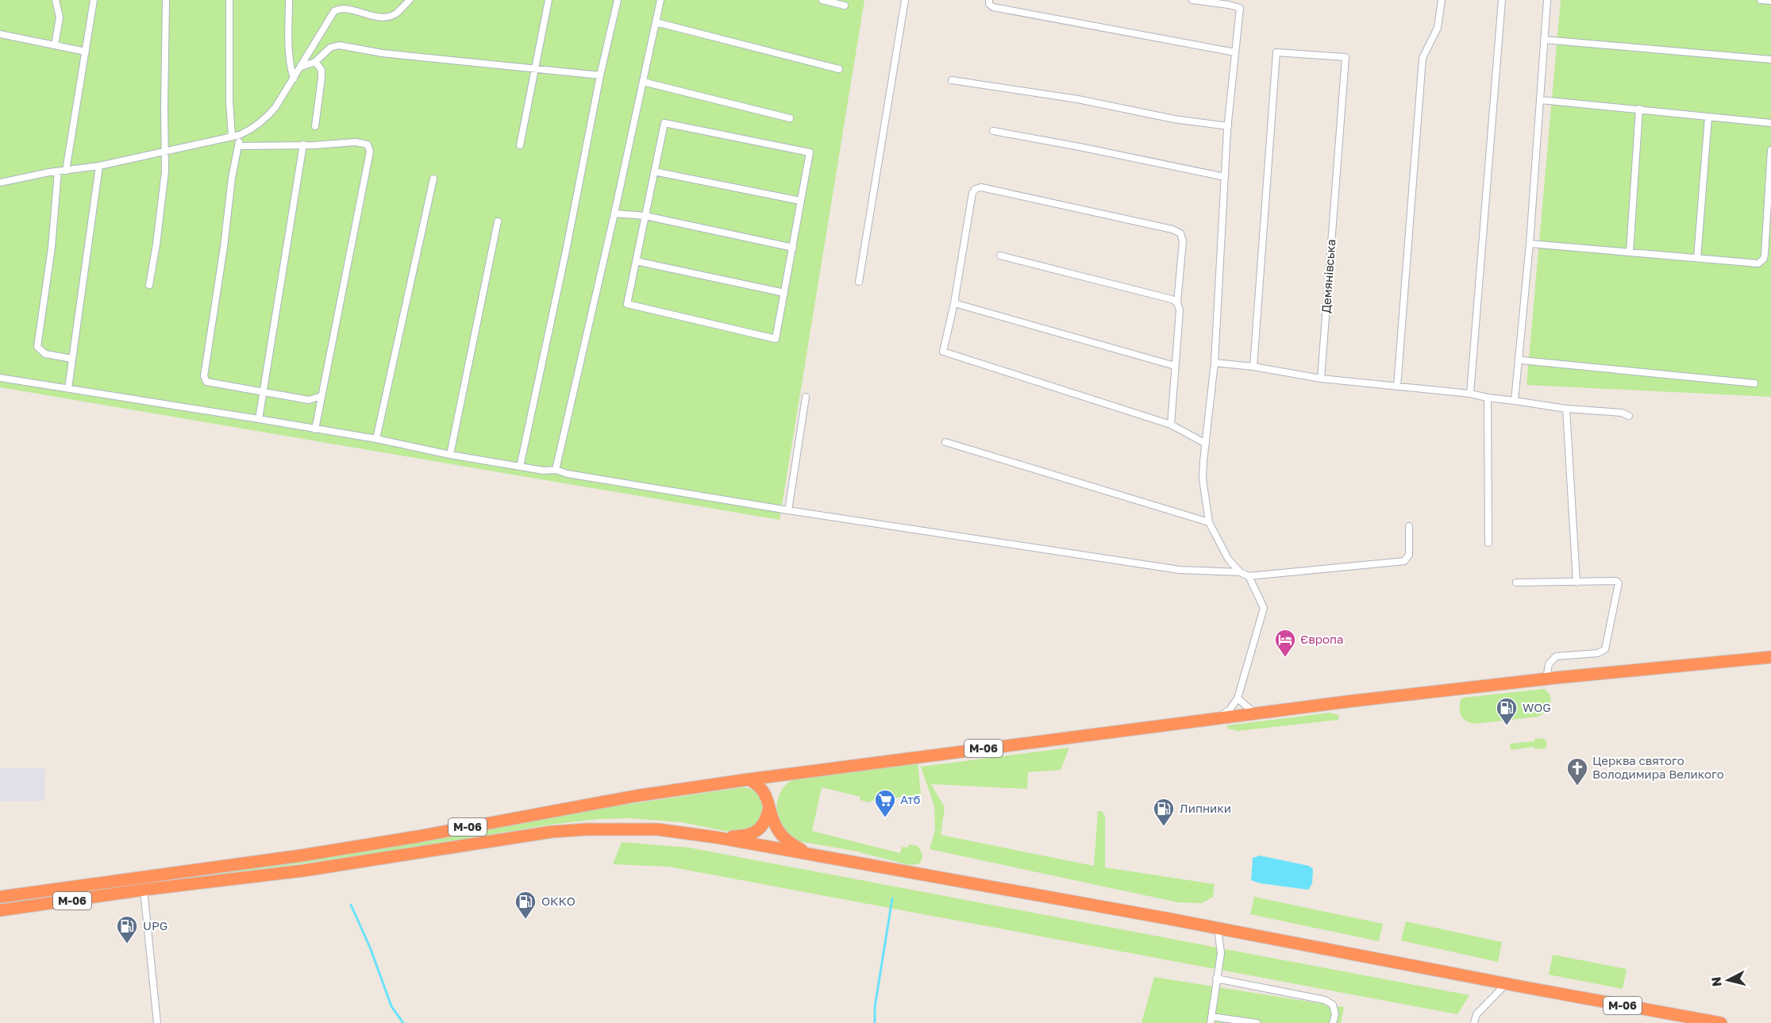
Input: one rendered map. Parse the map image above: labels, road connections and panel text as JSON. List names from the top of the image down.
{
  "streets": {
    "highway": ["М-06"],
    "street": ["Демянівська"]
  },
  "places": {
    "hotel": ["Європа"],
    "fuel station": [
      "WOG",
      "Липники",
      "ОККО",
      "UPG"
    ],
    "church": ["Церква святого Володимира Великого"],
    "supermarket": ["Атб"]
  },
  "north": "left"
}
